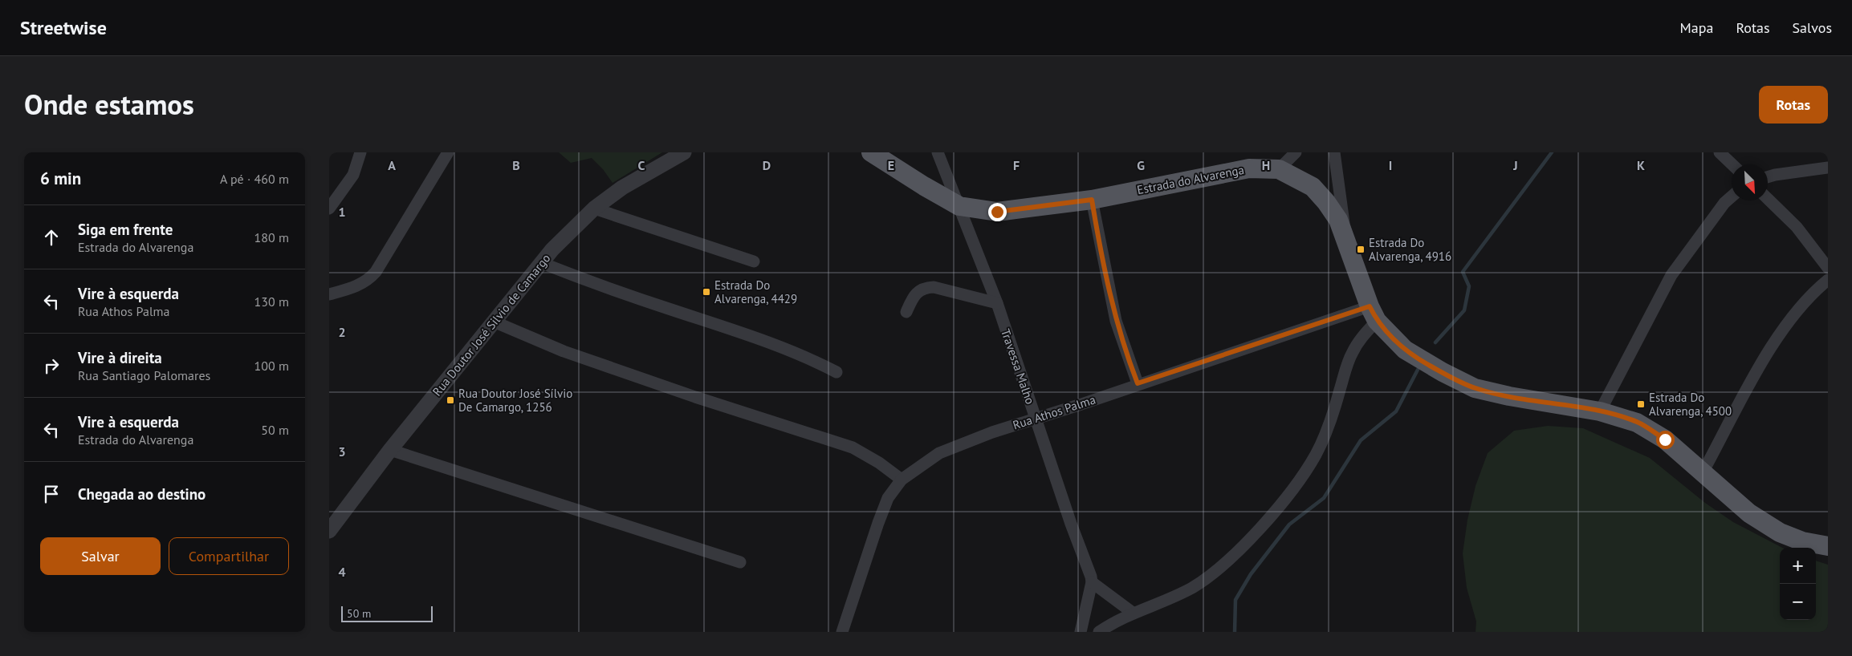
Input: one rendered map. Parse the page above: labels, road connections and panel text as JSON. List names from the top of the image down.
{
  "streets": {
    "main road": ["Estrada do Alvarenga"],
    "street": ["Rua Doutor José Silvio de Camargo", "Travessa Malho", "Rua Athos Palma"]
  },
  "crossings": [
    ["Estrada do Alvarenga", "Travessa Malho"],
    ["Estrada do Alvarenga", "Rua Athos Palma"],
    ["Travessa Malho", "Rua Athos Palma"]
  ],
  "places": {
    "transit": [
      "Estrada Do Alvarenga, 4916",
      "Estrada Do Alvarenga, 4429",
      "Rua Doutor José Sílvio De Camargo, 1256",
      "Estrada Do Alvarenga, 4500"
    ]
  },
  "scale_bar": "50 m",
  "north": "bottom right",
  "page": {
    "header": "Streetwise",
    "nav": ["Mapa", "Rotas", "Salvos"],
    "title": "Onde estamos",
    "buttons": [
      "Rotas",
      ["Salvar", "Compartilhar"]
    ],
    "heading": ["6 min", "A pé · 460 m"],
    "list": [
      ["Siga em frente", "Estrada do Alvarenga", "180 m"],
      ["Vire à esquerda", "Rua Athos Palma", "130 m"],
      ["Vire à direita", "Rua Santiago Palomares", "100 m"],
      ["Vire à esquerda", "Estrada do Alvarenga", "50 m"],
      "Chegada ao destino"
    ],
    "map_buttons": ["+", "−"],
    "scale": "50 m"
  },
  "grid": {
    "columns": [
      "A",
      "B",
      "C",
      "D",
      "E",
      "F",
      "G",
      "H",
      "I",
      "J",
      "K"
    ],
    "rows": [
      "1",
      "2",
      "3",
      "4"
    ]
  }
}
